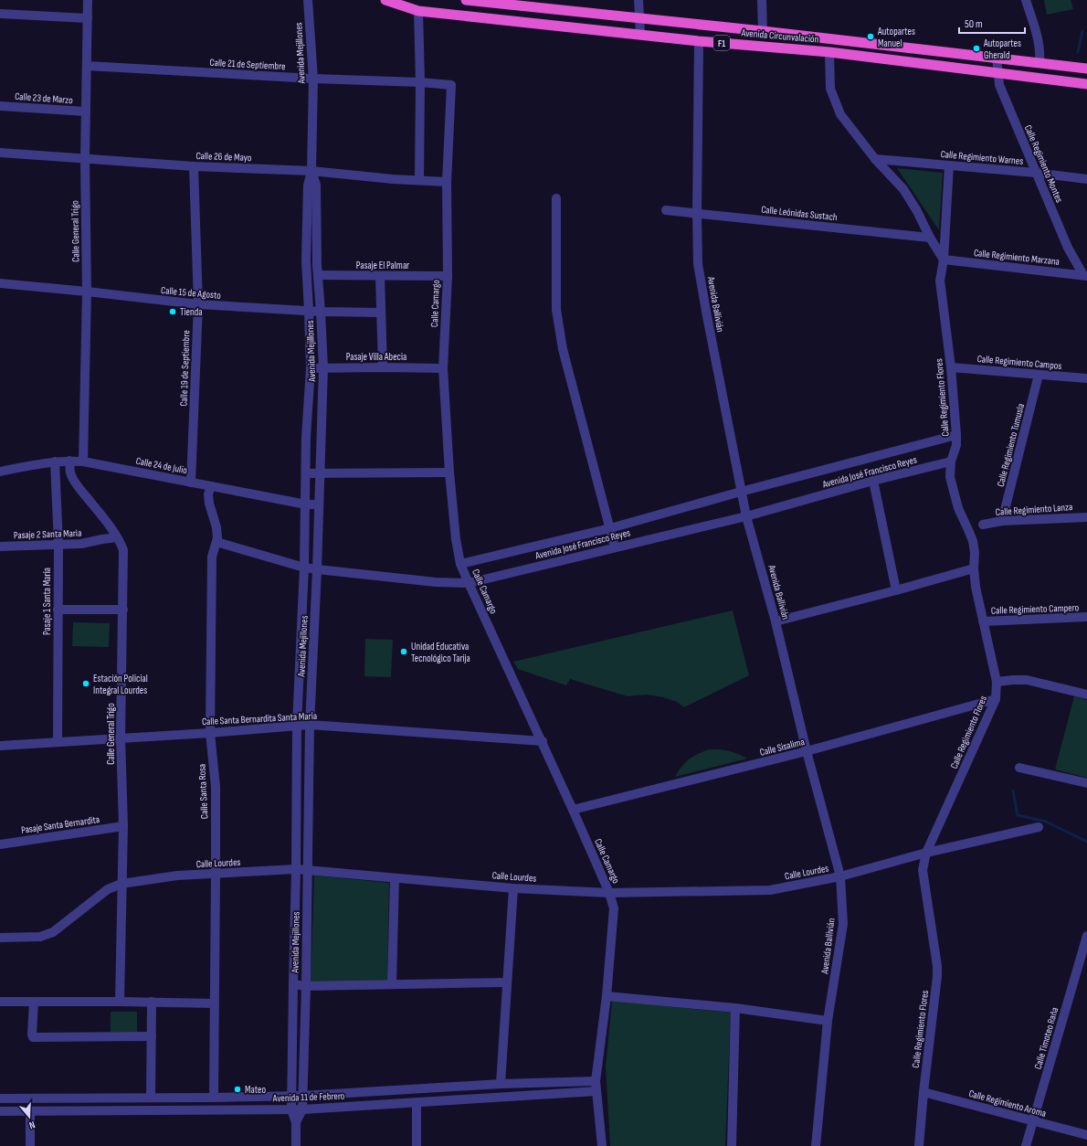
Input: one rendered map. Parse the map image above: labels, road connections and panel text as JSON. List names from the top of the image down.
{
  "streets": {
    "highway": ["Avenida Circunvalación", "F1"],
    "street": [
      "Avenida Mejillones",
      "Calle 21 de Septiembre",
      "Calle 23 de Marzo",
      "Calle 26 de Mayo",
      "Calle Regimiento Warnes",
      "Calle Regimiento Montes",
      "Calle Leónidas Sustach",
      "Calle General Trigo",
      "Calle Regimiento Marzana",
      "Pasaje El Palmar",
      "Calle 15 de Agosto",
      "Calle Camargo",
      "Avenida Ballivián",
      "Pasaje Villa Abecia",
      "Calle Regimiento Campos",
      "Calle 19 de Septiembre",
      "Calle Regimiento Flores",
      "Calle Regimiento Tumusla",
      "Calle 24 de Julio",
      "Avenida José Francisco Reyes",
      "Calle Regimiento Lanza",
      "Pasaje 2 Santa Maria",
      "Pasaje 1 Santa Maria",
      "Calle Regimiento Campero",
      "Calle Santa Bernardita Santa Maria",
      "Calle Sisalima",
      "Calle Santa Rosa",
      "Pasaje Santa Bernardita",
      "Calle Lourdes",
      "Calle Timoteo Raña",
      "Avenida 11 de Febrero",
      "Calle Regimiento Aroma"
    ]
  },
  "crossings": [
    ["Avenida Circunvalación", "Calle Regimiento Montes"],
    ["Avenida Circunvalación", "Avenida Ballivián"],
    ["Avenida Mejillones", "Calle 21 de Septiembre"],
    ["Avenida Mejillones", "Calle 26 de Mayo"],
    ["Avenida Mejillones", "Pasaje El Palmar"],
    ["Avenida Mejillones", "Calle 15 de Agosto"],
    ["Avenida Mejillones", "Pasaje Villa Abecia"],
    ["Avenida Mejillones", "Calle 24 de Julio"],
    ["Avenida Mejillones", "Avenida José Francisco Reyes"],
    ["Avenida Mejillones", "Calle Santa Bernardita Santa Maria"],
    ["Avenida Mejillones", "Calle Lourdes"],
    ["Avenida Mejillones", "Avenida 11 de Febrero"],
    ["Calle 21 de Septiembre", "Calle General Trigo"],
    ["Calle 21 de Septiembre", "Calle Camargo"],
    ["Calle 23 de Marzo", "Calle General Trigo"],
    ["Calle 26 de Mayo", "Calle General Trigo"],
    ["Calle 26 de Mayo", "Calle Camargo"],
    ["Calle 26 de Mayo", "Calle 19 de Septiembre"],
    ["Calle Regimiento Warnes", "Calle Regimiento Montes"],
    ["Calle Regimiento Warnes", "Calle Regimiento Flores"],
    ["Calle Regimiento Montes", "Calle Regimiento Marzana"],
    ["Calle Leónidas Sustach", "Avenida Ballivián"],
    ["Calle General Trigo", "Calle 15 de Agosto"],
    ["Calle General Trigo", "Calle 24 de Julio"],
    ["Calle General Trigo", "Pasaje 2 Santa Maria"],
    ["Calle General Trigo", "Calle Santa Bernardita Santa Maria"],
    ["Calle General Trigo", "Pasaje Santa Bernardita"],
    ["Calle General Trigo", "Calle Lourdes"],
    ["Calle Regimiento Marzana", "Calle Regimiento Flores"],
    ["Pasaje El Palmar", "Calle Camargo"],
    ["Calle 15 de Agosto", "Calle 19 de Septiembre"],
    ["Calle Camargo", "Pasaje Villa Abecia"],
    ["Calle Camargo", "Avenida José Francisco Reyes"],
    ["Calle Camargo", "Calle Santa Bernardita Santa Maria"],
    ["Calle Camargo", "Calle Sisalima"],
    ["Calle Camargo", "Calle Lourdes"],
    ["Calle Camargo", "Avenida 11 de Febrero"],
    ["Avenida Ballivián", "Avenida José Francisco Reyes"],
    ["Avenida Ballivián", "Calle Sisalima"],
    ["Avenida Ballivián", "Calle Lourdes"],
    ["Calle Regimiento Campos", "Calle Regimiento Flores"],
    ["Calle Regimiento Campos", "Calle Regimiento Tumusla"],
    ["Calle 19 de Septiembre", "Calle 24 de Julio"],
    ["Calle Regimiento Flores", "Avenida José Francisco Reyes"],
    ["Calle Regimiento Flores", "Calle Regimiento Campero"],
    ["Calle Regimiento Flores", "Calle Sisalima"],
    ["Calle Regimiento Flores", "Calle Lourdes"],
    ["Calle Regimiento Flores", "Calle Regimiento Aroma"],
    ["Calle Regimiento Tumusla", "Calle Regimiento Lanza"],
    ["Calle 24 de Julio", "Pasaje 1 Santa Maria"],
    ["Calle 24 de Julio", "Calle Santa Rosa"],
    ["Avenida José Francisco Reyes", "Calle Santa Rosa"],
    ["Pasaje 2 Santa Maria", "Pasaje 1 Santa Maria"],
    ["Pasaje 1 Santa Maria", "Calle Santa Bernardita Santa Maria"],
    ["Calle Santa Bernardita Santa Maria", "Calle Santa Rosa"],
    ["Calle Santa Rosa", "Calle Lourdes"],
    ["Calle Santa Rosa", "Avenida 11 de Febrero"],
    ["Calle Timoteo Raña", "Calle Regimiento Aroma"]
  ],
  "places": [
    "Autopartes Manuel",
    "Autopartes Gherald",
    "Tienda",
    "Unidad Educativa Tecnológico Tarija",
    "Estación Policial Integral Lourdes",
    "Mateo"
  ],
  "scale_bar": "50 m",
  "north": "bottom"
}
